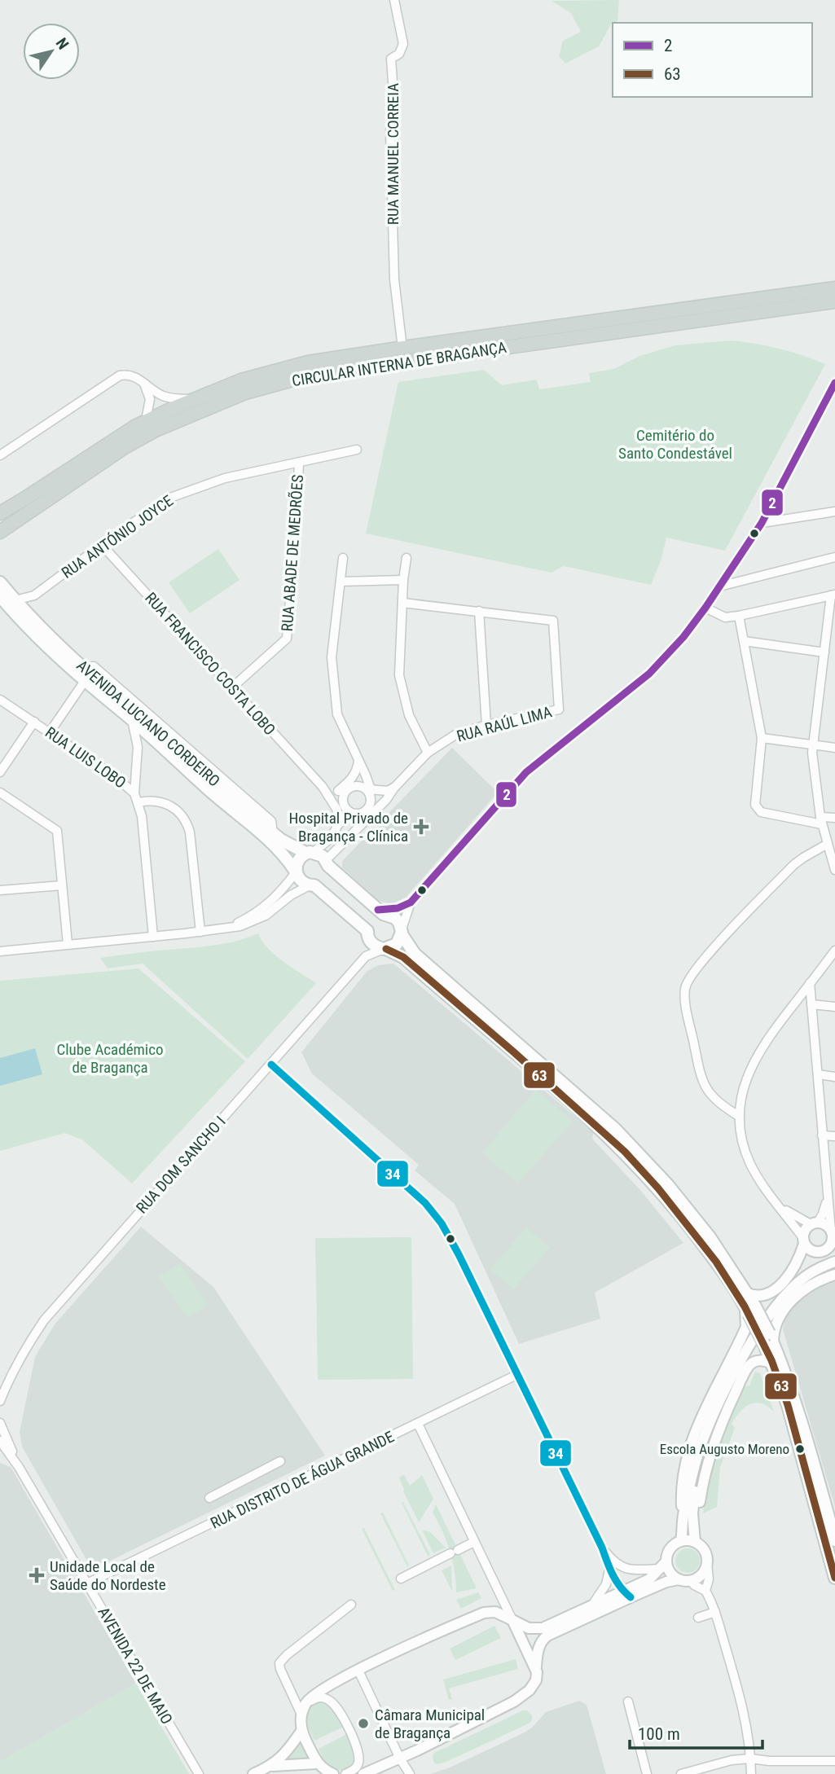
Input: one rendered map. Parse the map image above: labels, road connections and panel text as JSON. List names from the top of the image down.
{
  "streets": {
    "main road": ["CIRCULAR INTERNA DE BRAGANÇA", "AVENIDA LUCIANO CORDEIRO"],
    "street": [
      "RUA MANUEL CORREIA",
      "RUA ANTÓNIO JOYCE",
      "RUA ABADE DE MEDRÕES",
      "RUA FRANCISCO COSTA LOBO",
      "RUA RAÚL LIMA",
      "RUA LUIS LOBO",
      "RUA DOM SANCHO I",
      "RUA DISTRITO DE ÁGUA GRANDE",
      "AVENIDA 22 DE MAIO"
    ]
  },
  "crossings": [
    ["RUA MANUEL CORREIA", "CIRCULAR INTERNA DE BRAGANÇA"],
    ["RUA ANTÓNIO JOYCE", "RUA ABADE DE MEDRÕES"],
    ["RUA ANTÓNIO JOYCE", "RUA FRANCISCO COSTA LOBO"],
    ["RUA ANTÓNIO JOYCE", "AVENIDA LUCIANO CORDEIRO"],
    ["RUA ABADE DE MEDRÕES", "RUA FRANCISCO COSTA LOBO"],
    ["AVENIDA LUCIANO CORDEIRO", "RUA RAÚL LIMA"],
    ["AVENIDA LUCIANO CORDEIRO", "RUA DOM SANCHO I"],
    ["RUA DISTRITO DE ÁGUA GRANDE", "AVENIDA 22 DE MAIO"]
  ],
  "parks": ["Cemitério do Santo Condestável", "Clube Académico de Bragança"],
  "places": {
    "health": ["Hospital Privado de Bragança - Clínica", "Unidade Local de Saúde do Nordeste"],
    "other": ["Escola Augusto Moreno", "Câmara Municipal de Bragança"]
  },
  "lines": ["transit line 2", "transit line 63", "transit line 34"],
  "legend": ["2", "63"],
  "scale_bar": "100 m",
  "north": "top right"
}
